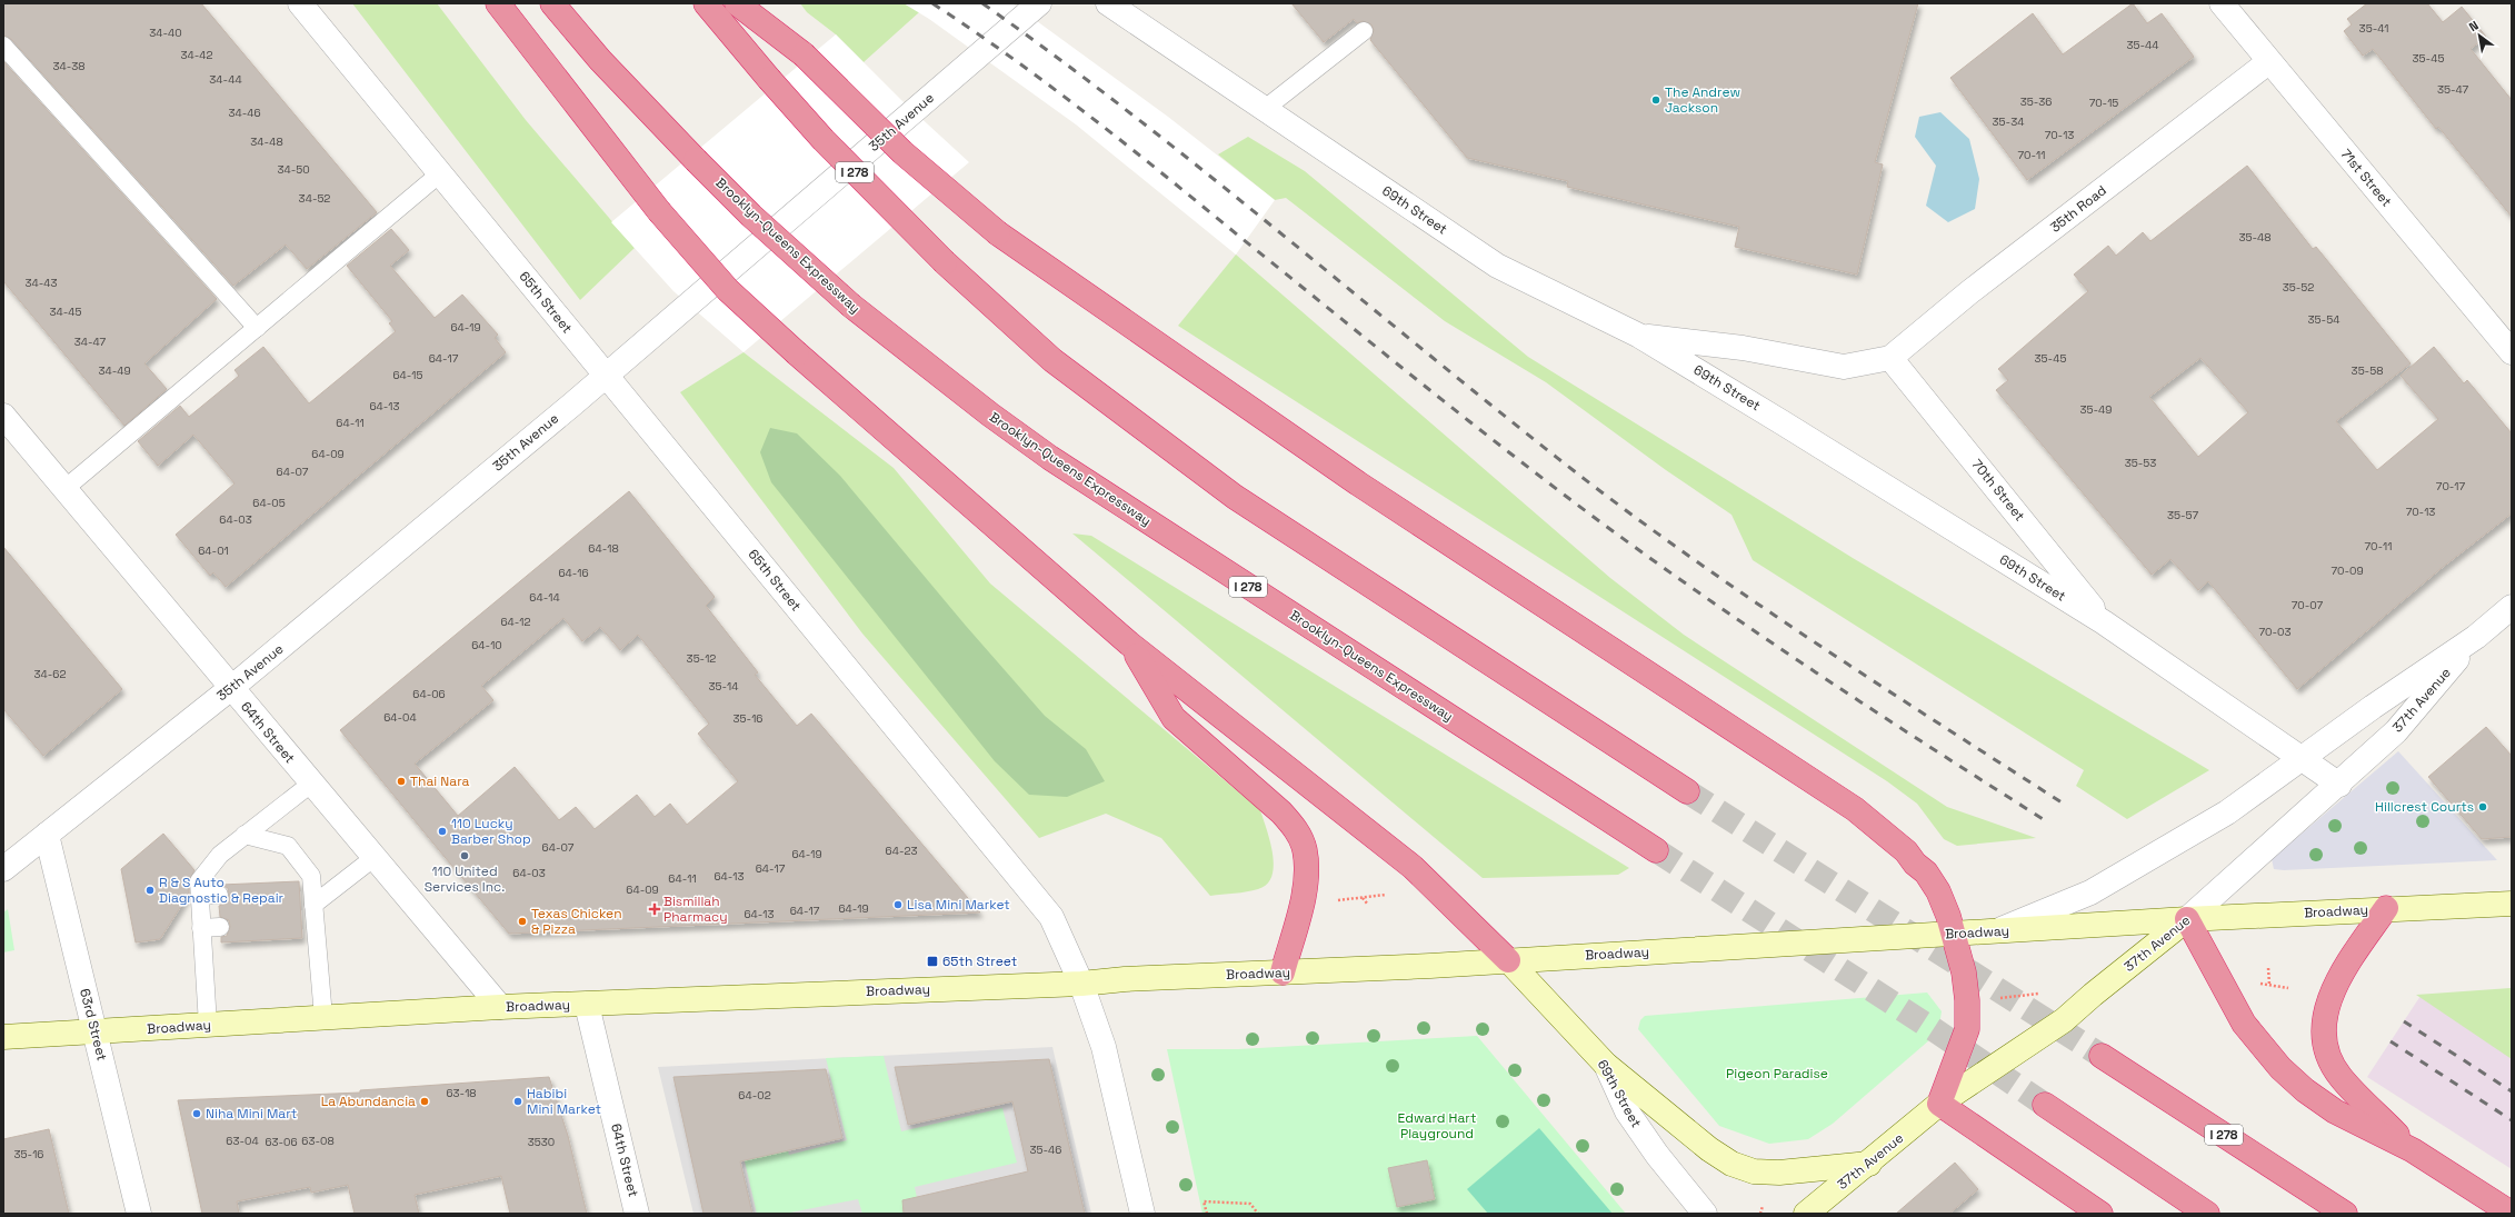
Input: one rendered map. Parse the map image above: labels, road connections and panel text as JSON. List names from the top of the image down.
{
  "streets": {
    "highway": ["I 278", "Brooklyn-Queens Expressway"],
    "main road": ["69th Street", "37th Avenue", "Broadway"],
    "street": [
      "35th Avenue",
      "71st Street",
      "35th Road",
      "65th Street",
      "70th Street",
      "64th Street",
      "63rd Street"
    ]
  },
  "crossings": [
    ["35th Avenue", "65th Street"],
    ["35th Avenue", "64th Street"],
    ["35th Avenue", "63rd Street"],
    ["71st Street", "35th Road"],
    ["35th Road", "70th Street"],
    ["69th Street", "70th Street"],
    ["69th Street", "37th Avenue"],
    ["69th Street", "Broadway"],
    ["65th Street", "Broadway"],
    ["37th Avenue", "Broadway"],
    ["64th Street", "Broadway"],
    ["Broadway", "63rd Street"]
  ],
  "parks": ["Pigeon Paradise", "Edward Hart Playground"],
  "places": {
    "other": [
      "The Andrew Jackson",
      "Thai Nara",
      "Hillcrest Courts",
      "110 Lucky Barber Shop",
      "110 United Services Inc.",
      "R & S Auto Diagnostic & Repair",
      "Lisa Mini Market",
      "Texas Chicken & Pizza",
      "La Abundancia",
      "Habibi Mini Market",
      "Niha Mini Mart"
    ],
    "health": ["Bismillah Pharmacy"],
    "transit": ["65th Street"]
  },
  "house_numbers": [
    "35-41",
    "34-40",
    "35-44",
    "34-42",
    "35-45",
    "34-38",
    "34-44",
    "35-47",
    "35-36",
    "70-15",
    "34-46",
    "35-34",
    "70-13",
    "34-48",
    "70-11",
    "34-50",
    "34-52",
    "35-48",
    "34-43",
    "35-52",
    "34-45",
    "35-54",
    "64-19",
    "34-47",
    "64-17",
    "35-45",
    "34-49",
    "35-58",
    "64-15",
    "64-13",
    "35-49",
    "64-11",
    "64-09",
    "35-53",
    "64-07",
    "70-17",
    "64-05",
    "70-13",
    "35-57",
    "64-03",
    "70-11",
    "64-18",
    "64-01",
    "70-09",
    "64-16",
    "64-14",
    "70-07",
    "64-12",
    "70-03",
    "64-10",
    "35-12",
    "34-62",
    "35-14",
    "64-06",
    "64-04",
    "35-16",
    "64-07",
    "64-23",
    "64-19",
    "64-17",
    "64-03",
    "64-13",
    "64-11",
    "64-09",
    "64-19",
    "64-17",
    "64-13",
    "63-18",
    "64-02",
    "63-04",
    "63-08",
    "63-06",
    "3530",
    "35-46",
    "35-16"
  ],
  "north": "top left"
}
